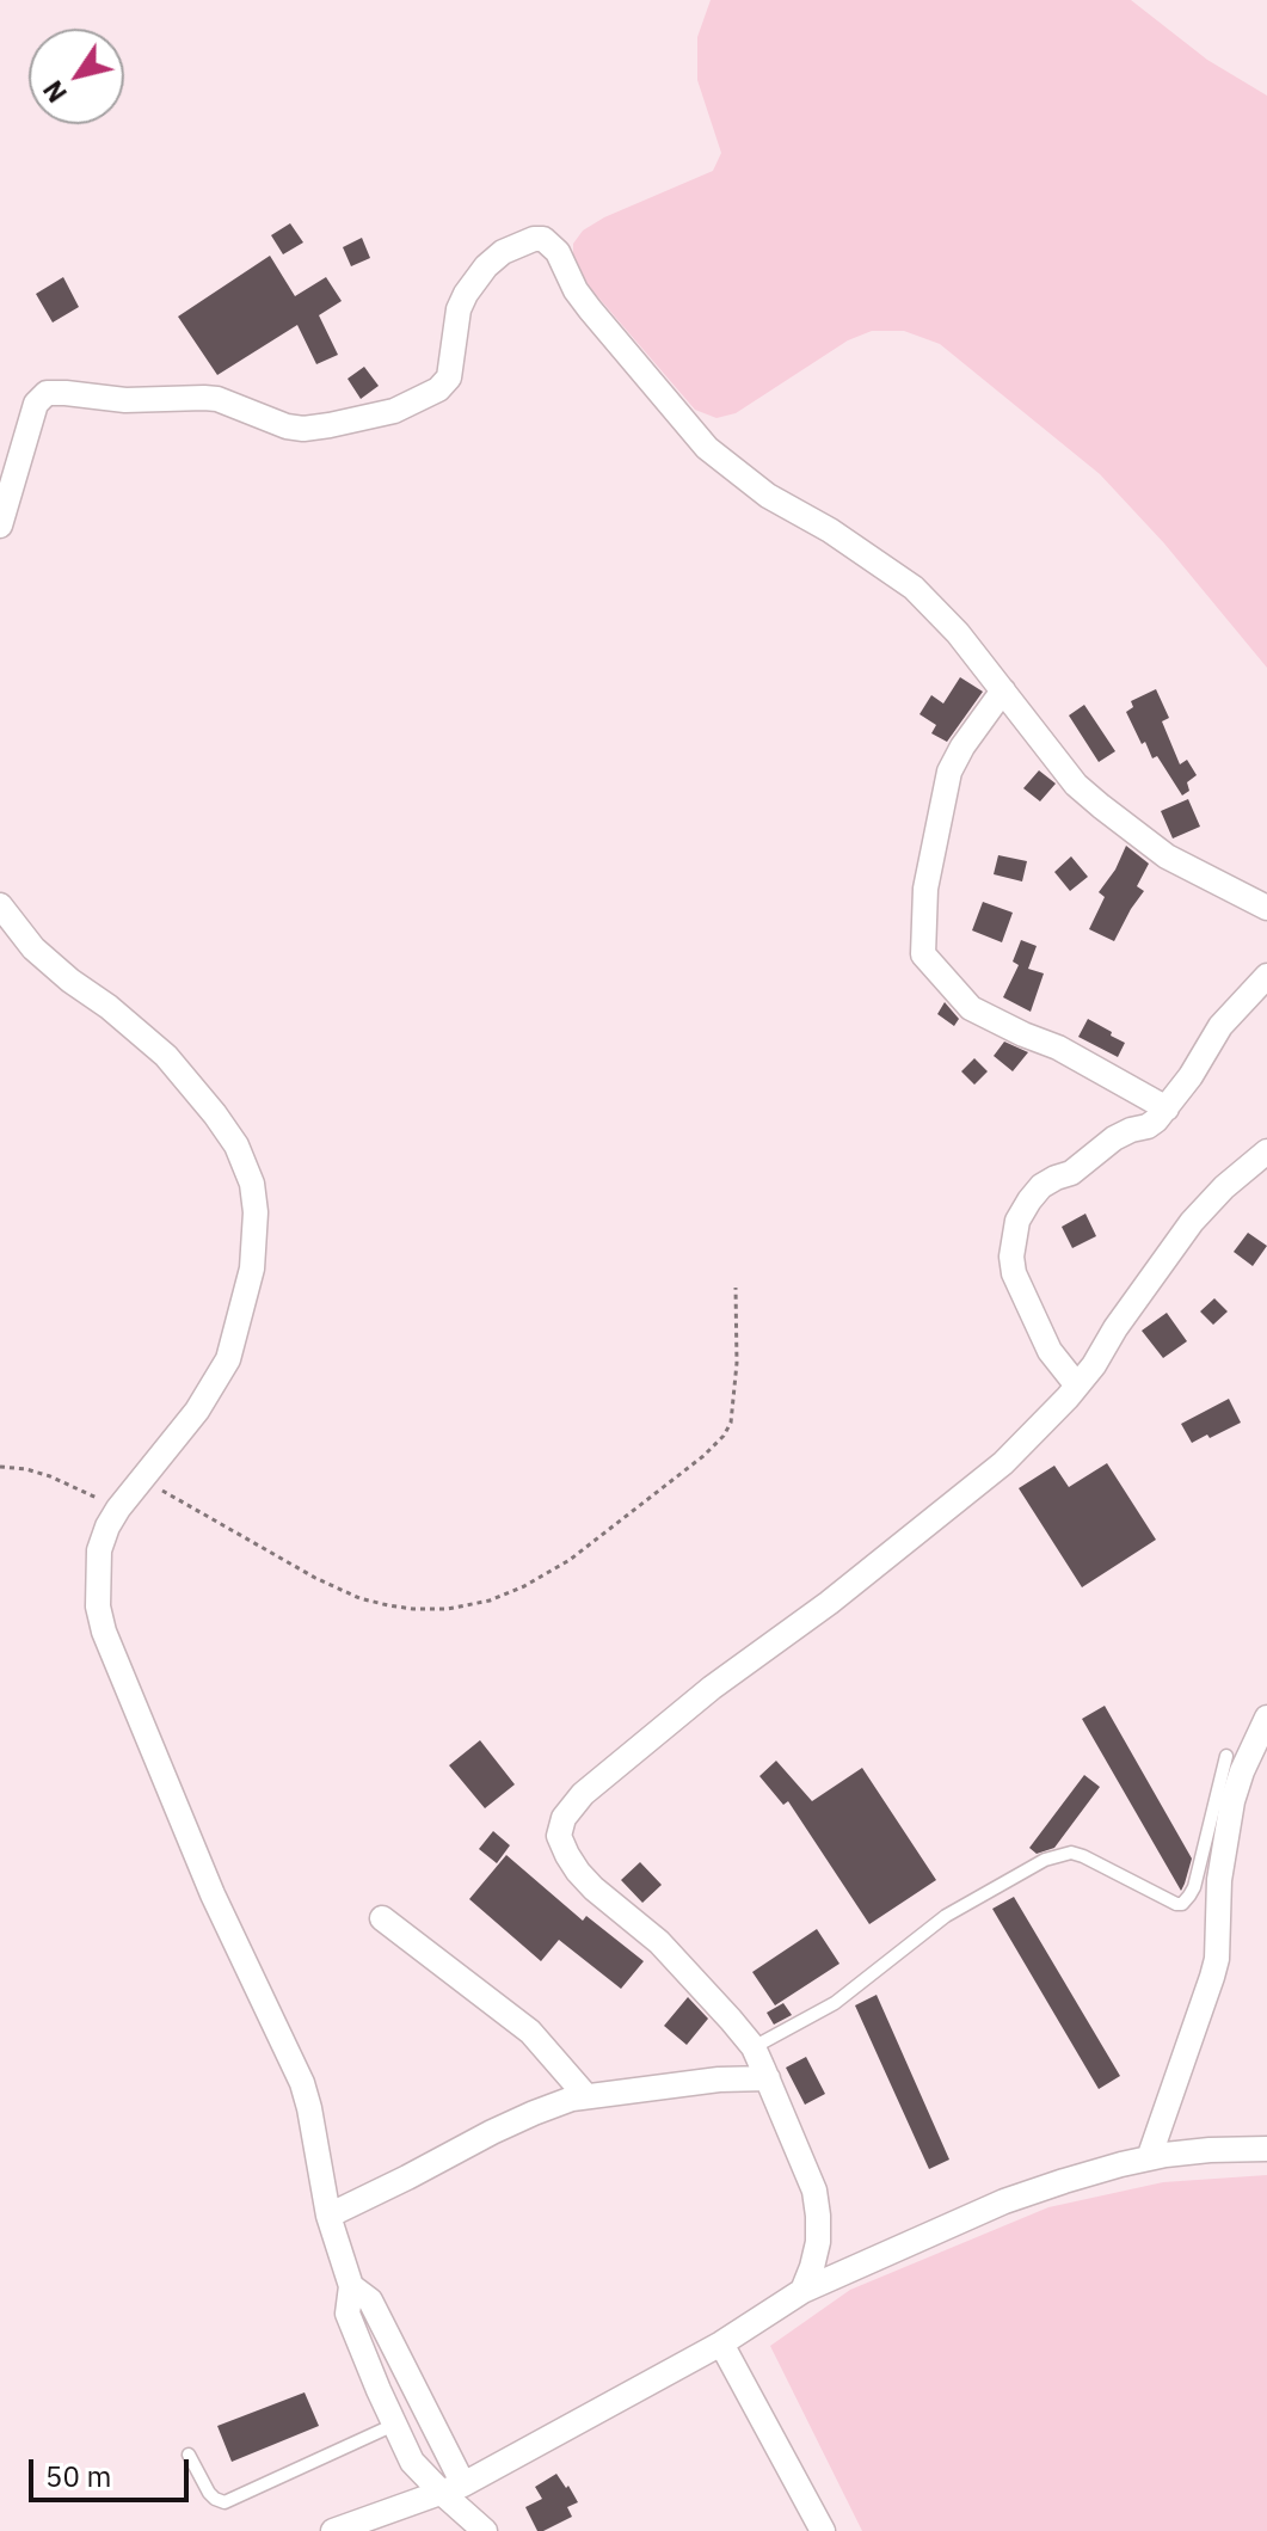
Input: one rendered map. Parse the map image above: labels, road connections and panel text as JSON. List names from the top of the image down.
{
  "scale_bar": "50 m",
  "north": "bottom left"
}
